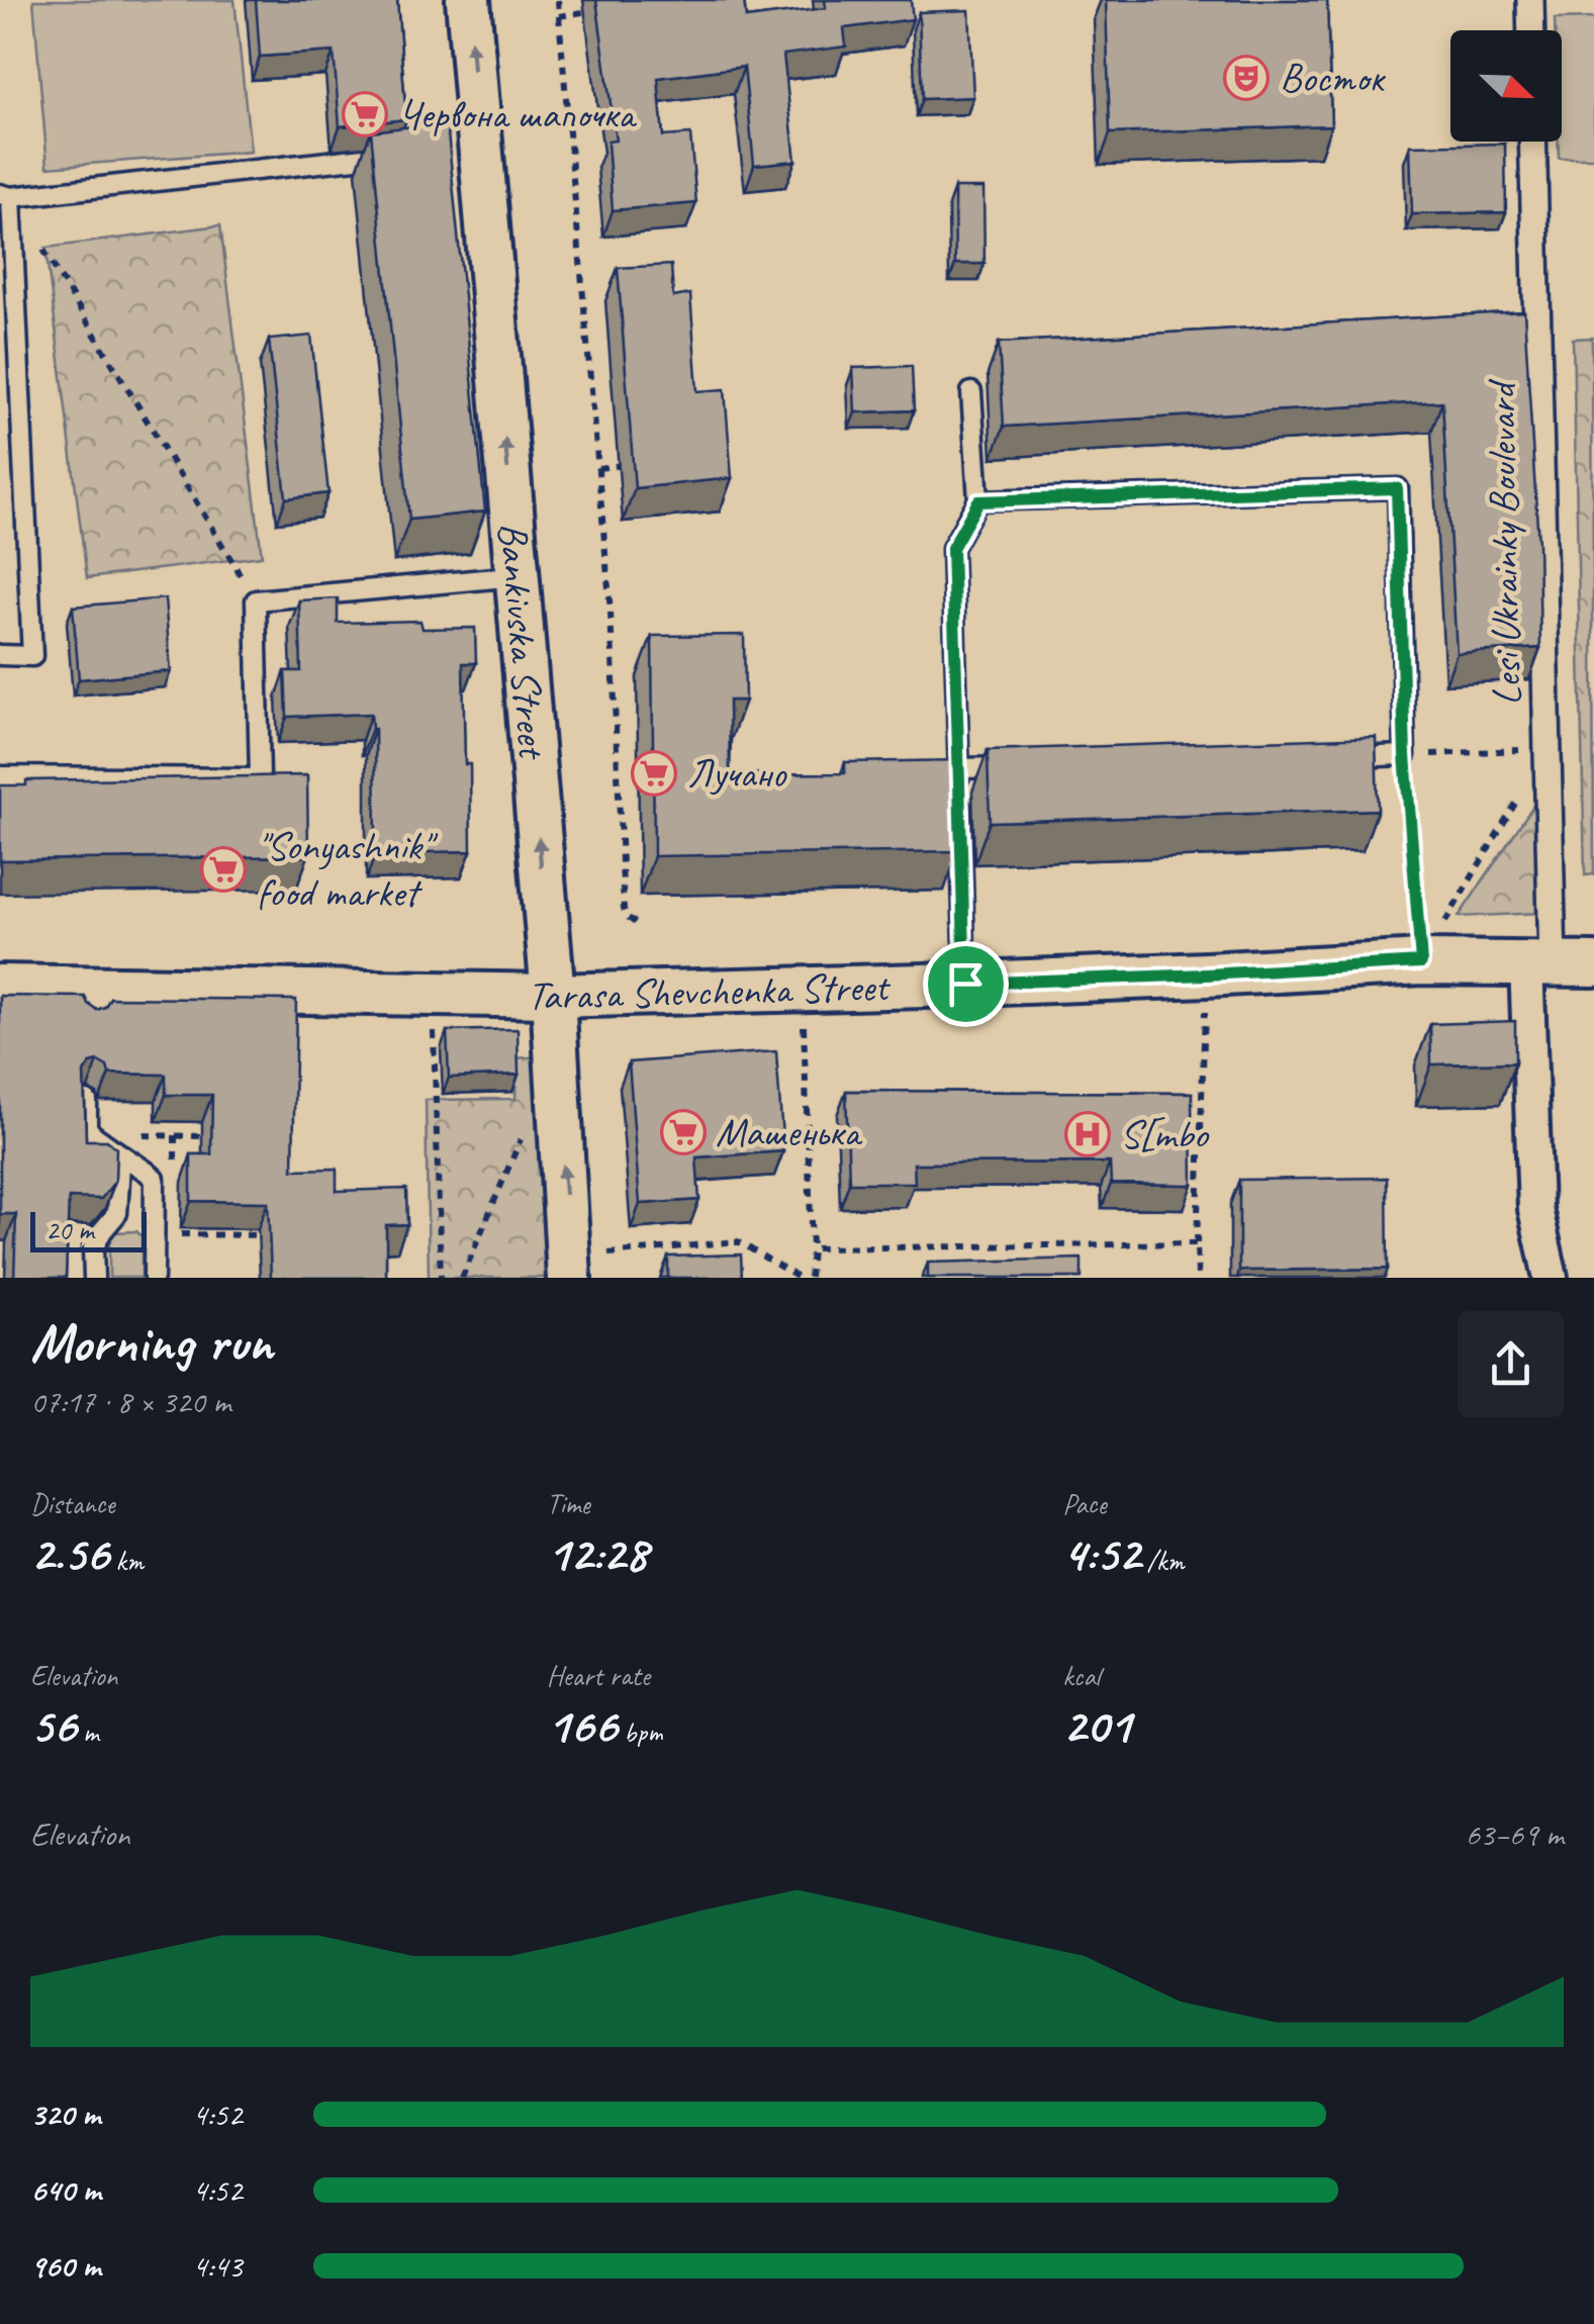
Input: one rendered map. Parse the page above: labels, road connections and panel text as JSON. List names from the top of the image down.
{
  "streets": {
    "street": ["Lesi Ukrainky Boulevard", "Bankivska Street", "Tarasa Shevchenka Street"]
  },
  "crossings": [
    ["Lesi Ukrainky Boulevard", "Tarasa Shevchenka Street"],
    ["Bankivska Street", "Tarasa Shevchenka Street"]
  ],
  "one_way": ["Bankivska Street"],
  "places": {
    "theatre": ["Восток"],
    "supermarket": [
      "Червона шапочка",
      "Лучано",
      "\"Sonyashnik\" food market",
      "Машенька"
    ],
    "hospital": ["S[mbo"]
  },
  "scale_bar": "20 m",
  "north": "bottom right",
  "page": {
    "scale": "20 m",
    "heading": ["Morning run", "07:17 · 8 × 320 m"],
    "stats": [
      ["Distance", "2.56 km"],
      ["Time", "12:28"],
      ["Pace", "4:52 /km"],
      ["Elevation", "56 m"],
      ["Heart rate", "166 bpm"],
      ["kcal", "201"]
    ],
    "chart": ["Elevation", "63–69 m"],
    "list": [
      {
        "name": "320 m",
        "note": "4:52"
      },
      {
        "name": "640 m",
        "note": "4:52"
      },
      {
        "name": "960 m",
        "note": "4:43"
      }
    ]
  }
}
